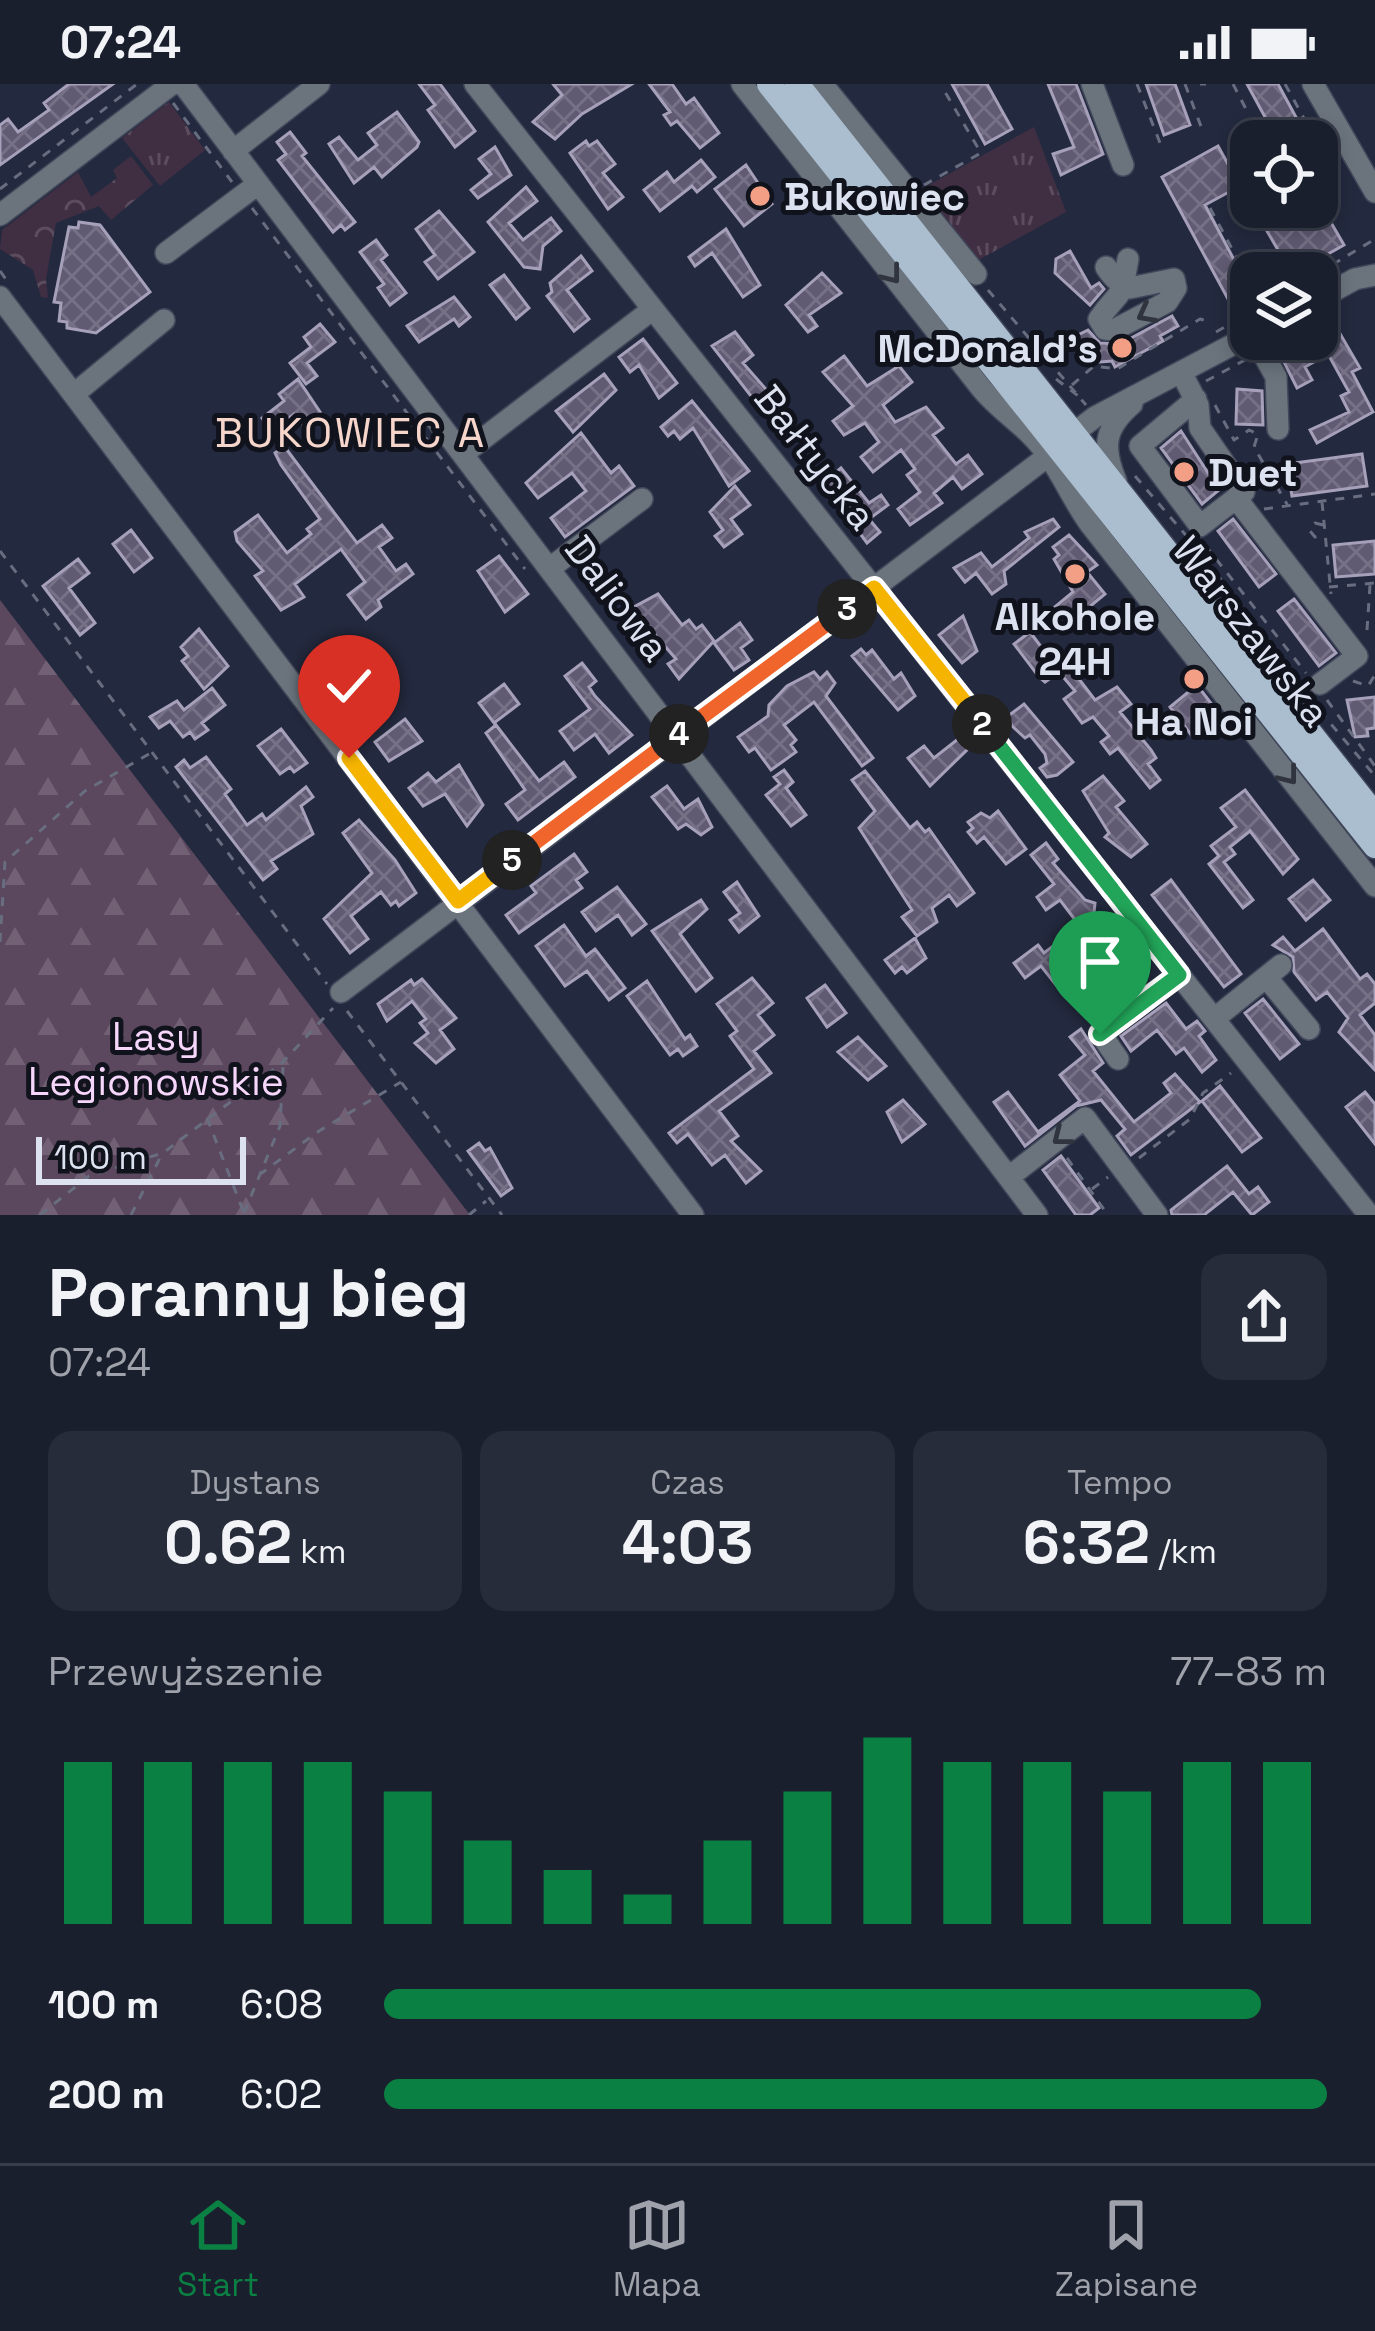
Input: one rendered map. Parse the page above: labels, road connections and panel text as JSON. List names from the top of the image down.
{
  "streets": {
    "main road": ["Warszawska"],
    "street": ["Bałtycka", "Daliowa"]
  },
  "districts": ["BUKOWIEC A"],
  "parks": ["Lasy Legionowskie"],
  "places": [
    "Bukowiec",
    "McDonald's",
    "Duet",
    "Alkohole 24H",
    "Ha Noi"
  ],
  "scale_bar": "100 m",
  "page": {
    "status": "07:24",
    "pins": [
      "3",
      "2",
      "4",
      "5"
    ],
    "scale": "100 m",
    "heading": ["Poranny bieg", "07:24"],
    "stats": [
      ["Dystans", "0.62 km"],
      ["Czas", "4:03"],
      ["Tempo", "6:32 /km"]
    ],
    "chart": ["Przewyższenie", "77–83 m"],
    "list": [
      {
        "name": "100 m",
        "note": "6:08"
      },
      {
        "name": "200 m",
        "note": "6:02"
      }
    ],
    "tabs": ["Start", "Mapa", "Zapisane"]
  }
}
